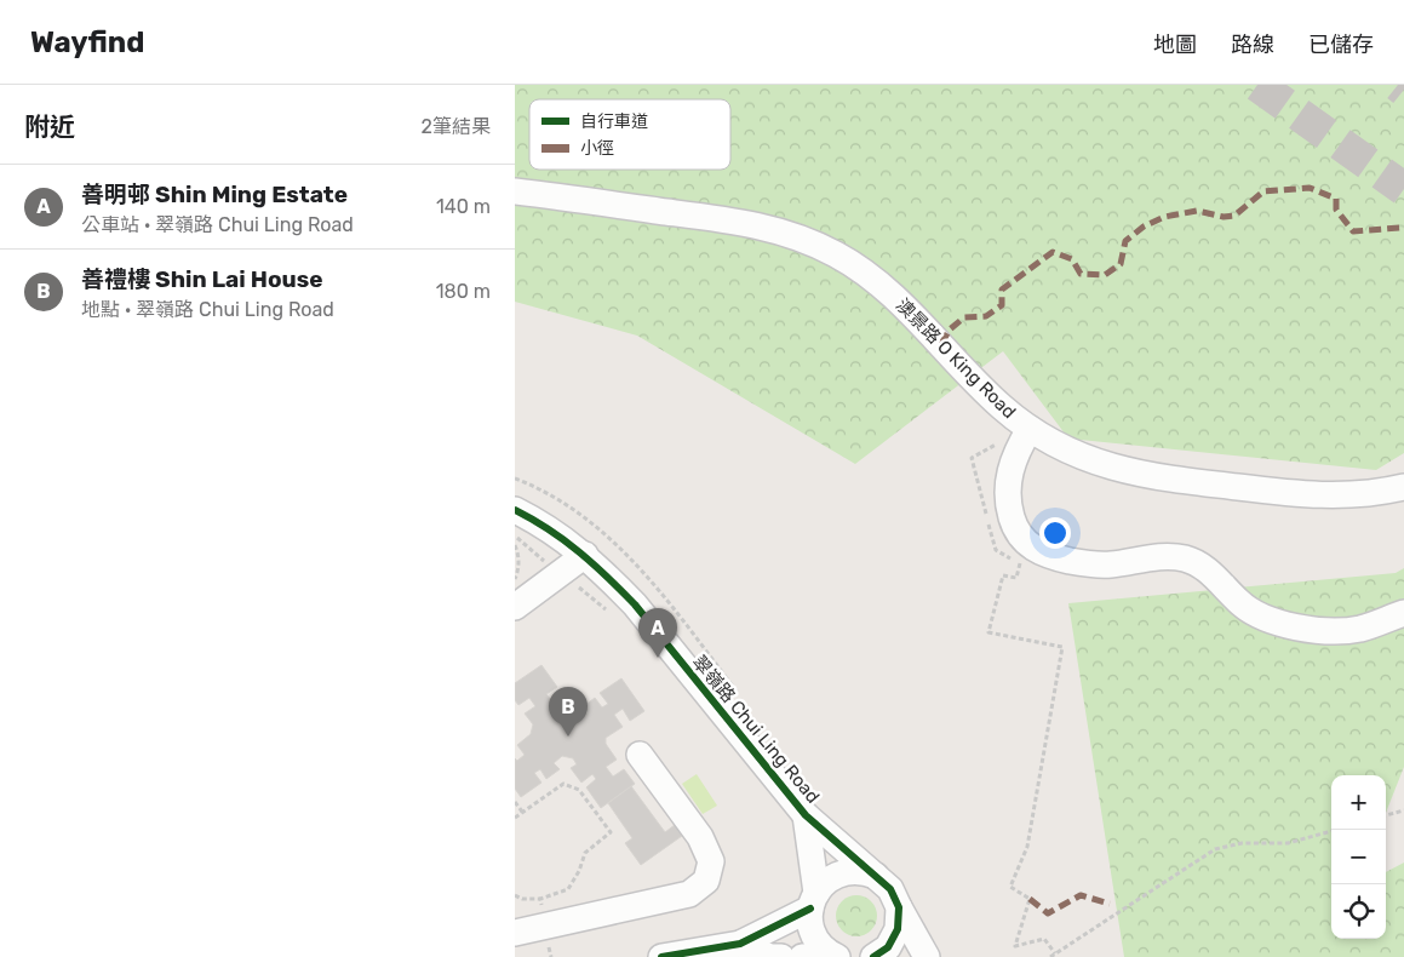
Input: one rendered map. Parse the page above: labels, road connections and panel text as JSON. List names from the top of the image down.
{
  "streets": {
    "street": ["澳景路 O King Road", "翠嶺路 Chui Ling Road"]
  },
  "legend": ["自行車道", "小徑"],
  "page": {
    "header": "Wayfind",
    "nav": ["地圖", "路線", "已儲存"],
    "heading": ["附近", "2筆結果"],
    "list": [
      {
        "mark": "A",
        "name": "善明邨 Shin Ming Estate",
        "note": "公車站 · 翠嶺路 Chui Ling Road",
        "value": "140 m"
      },
      {
        "mark": "B",
        "name": "善禮樓 Shin Lai House",
        "note": "地點 · 翠嶺路 Chui Ling Road",
        "value": "180 m"
      }
    ],
    "pins": ["A", "B"],
    "map_buttons": ["+", "−"]
  }
}
